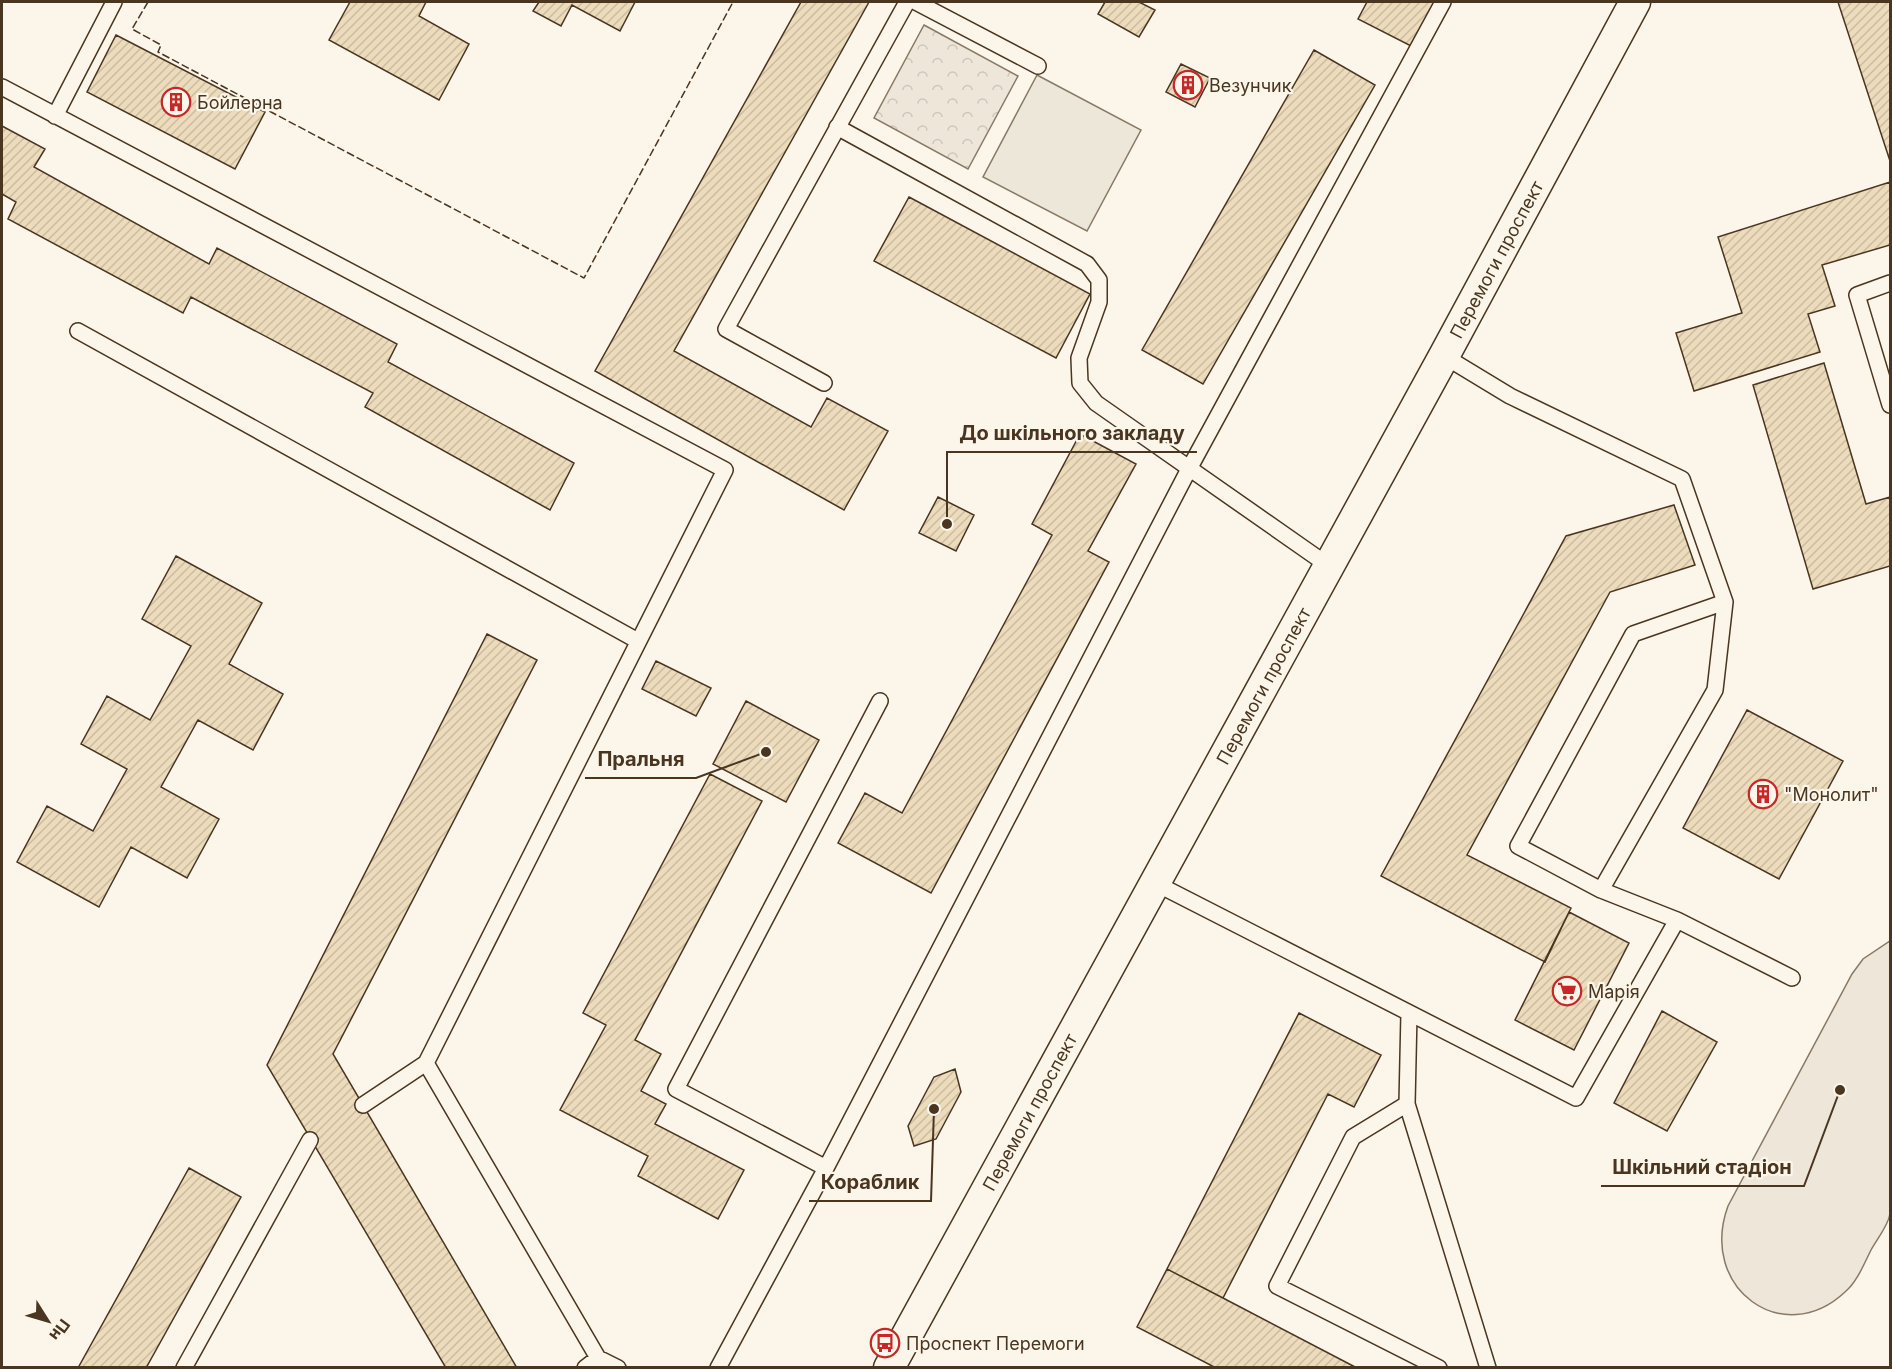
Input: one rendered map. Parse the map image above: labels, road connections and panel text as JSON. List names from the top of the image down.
{
  "streets": {
    "street": ["Перемоги проспект"]
  },
  "places": {
    "building": ["Везунчик", "Бойлерна", "\"Монолит\""],
    "other": [
      "До шкільного закладу",
      "Пральня",
      "Шкільний стадіон",
      "Кораблик"
    ],
    "supermarket": ["Марія"],
    "bus stop": ["Проспект Перемоги"]
  },
  "north": "bottom right"
}
